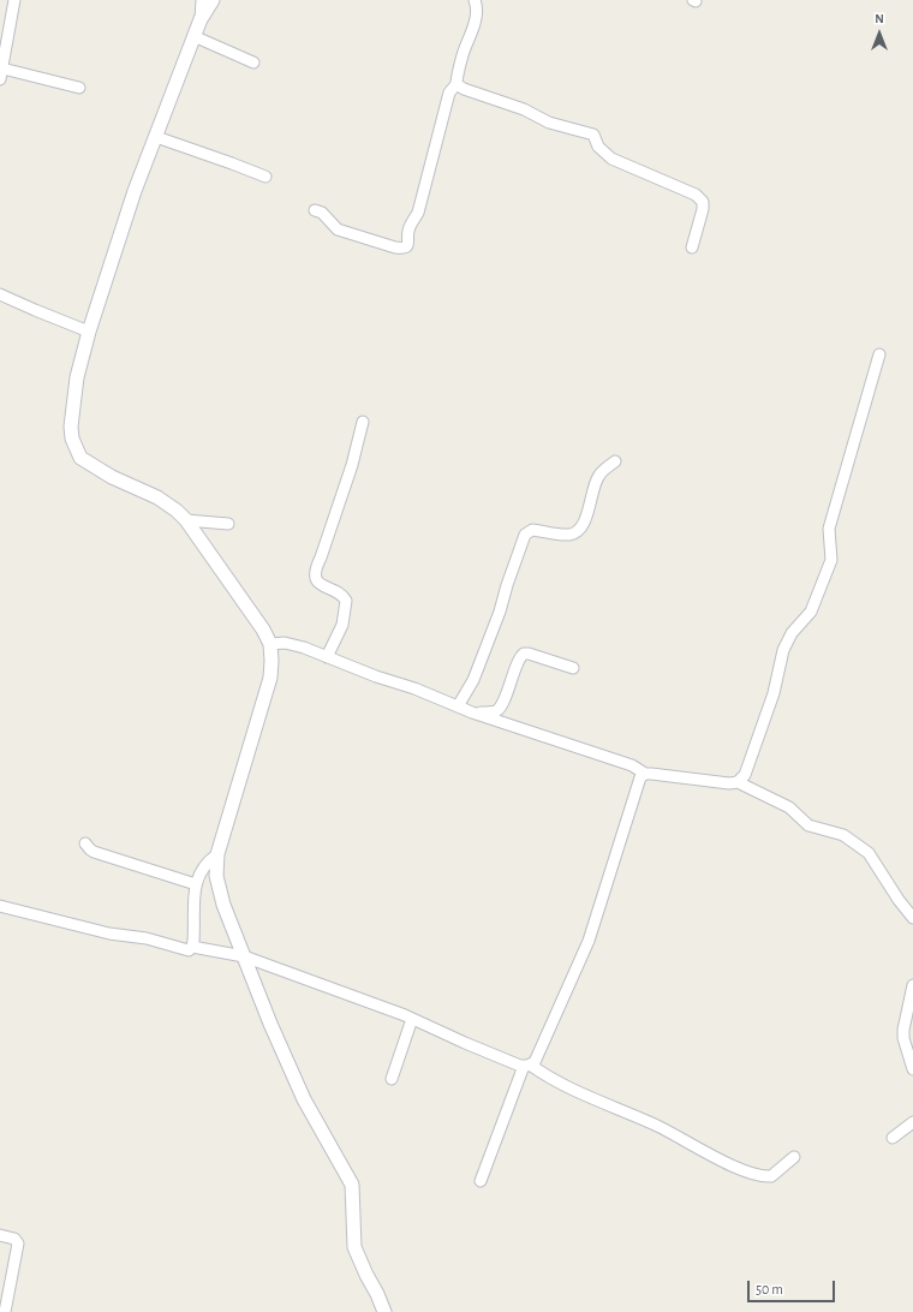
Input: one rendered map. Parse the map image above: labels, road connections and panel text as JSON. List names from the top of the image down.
{
  "scale_bar": "50 m",
  "north": "top"
}
